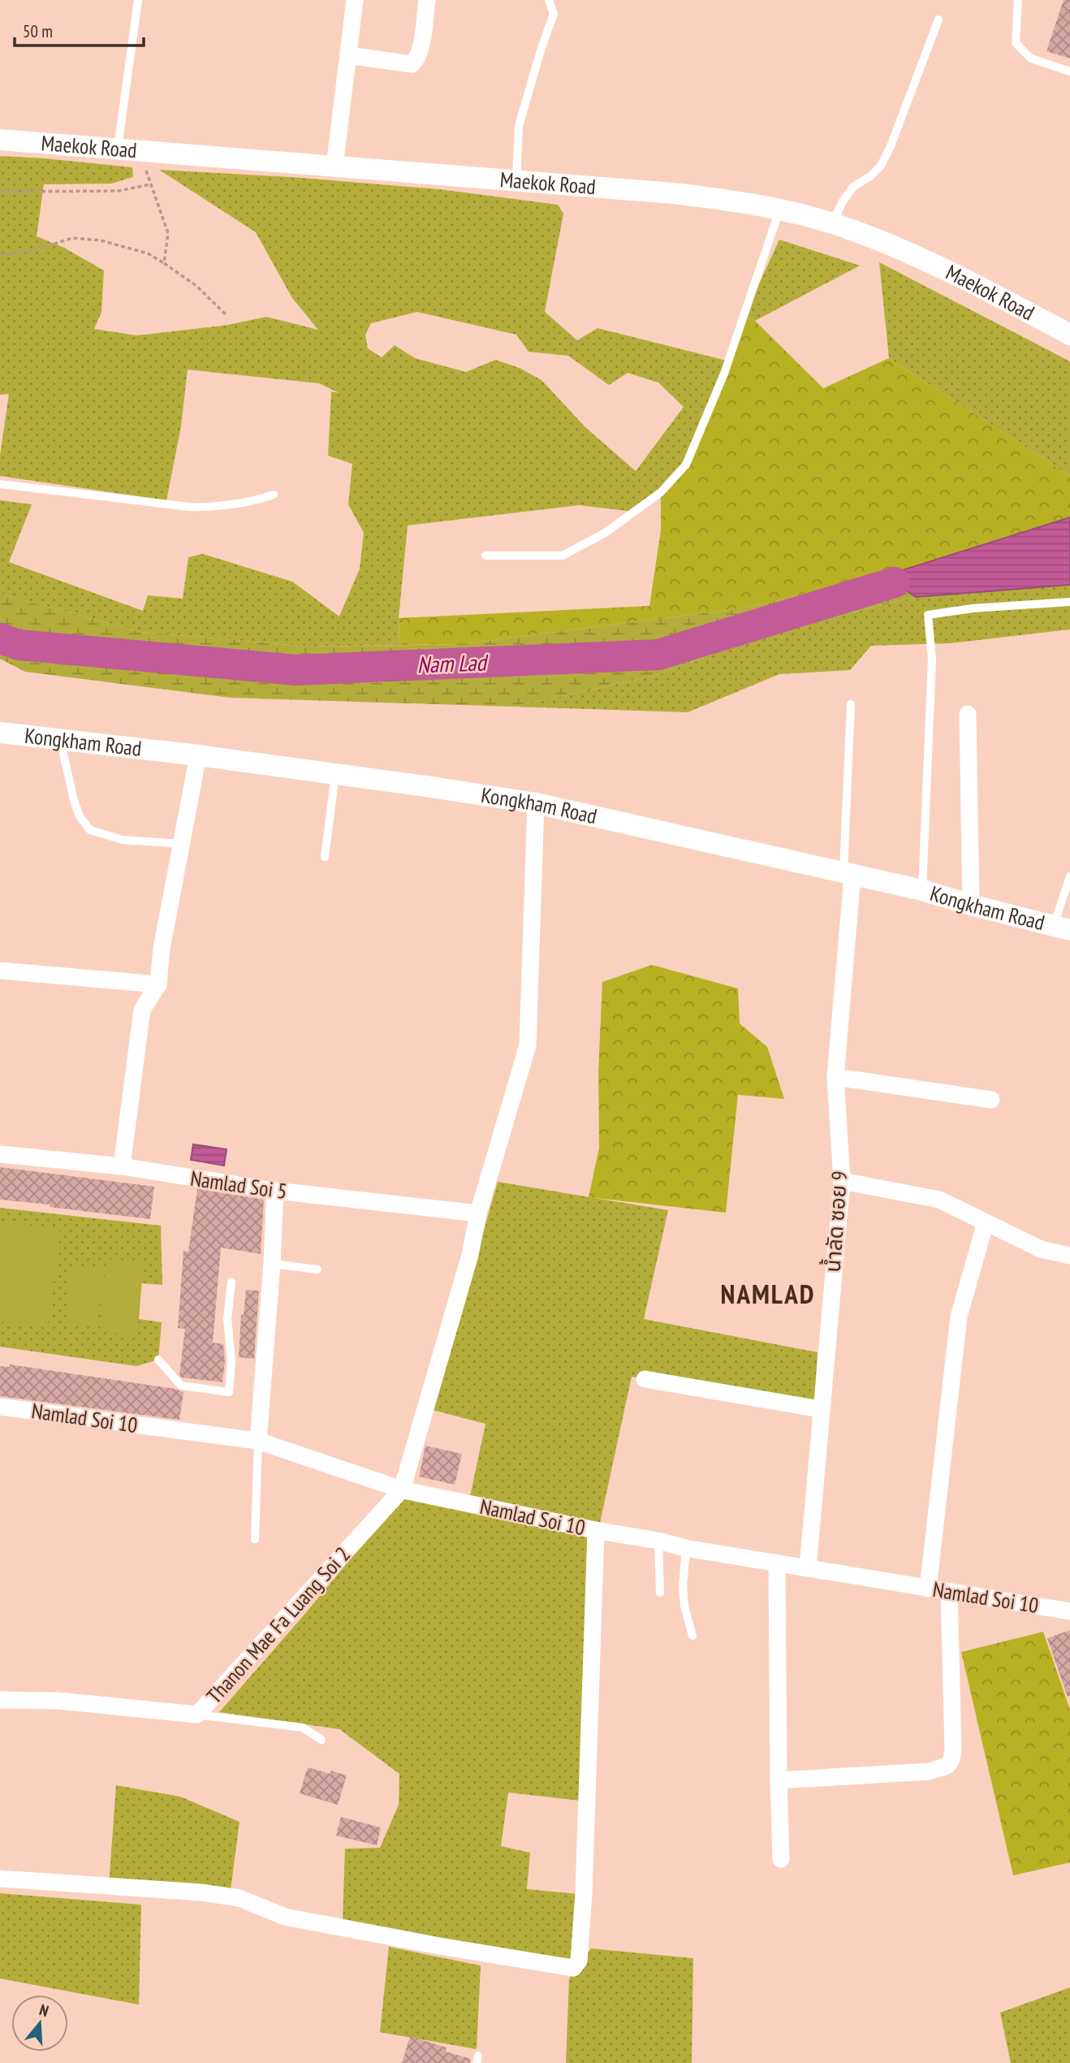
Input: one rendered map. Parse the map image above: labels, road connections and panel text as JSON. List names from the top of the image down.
{
  "streets": {
    "street": [
      "Maekok Road",
      "Kongkham Road",
      "Namlad Soi 5",
      "น้ำลัด ซอย 9",
      "Namlad Soi 10",
      "Thanon Mae Fa Luang Soi 2"
    ]
  },
  "crossings": [
    ["Kongkham Road", "น้ำลัด ซอย 9"],
    ["น้ำลัด ซอย 9", "Namlad Soi 10"],
    ["Namlad Soi 10", "Thanon Mae Fa Luang Soi 2"]
  ],
  "districts": ["NAMLAD"],
  "water": ["Nam Lad"],
  "scale_bar": "50 m",
  "north": "top"
}
